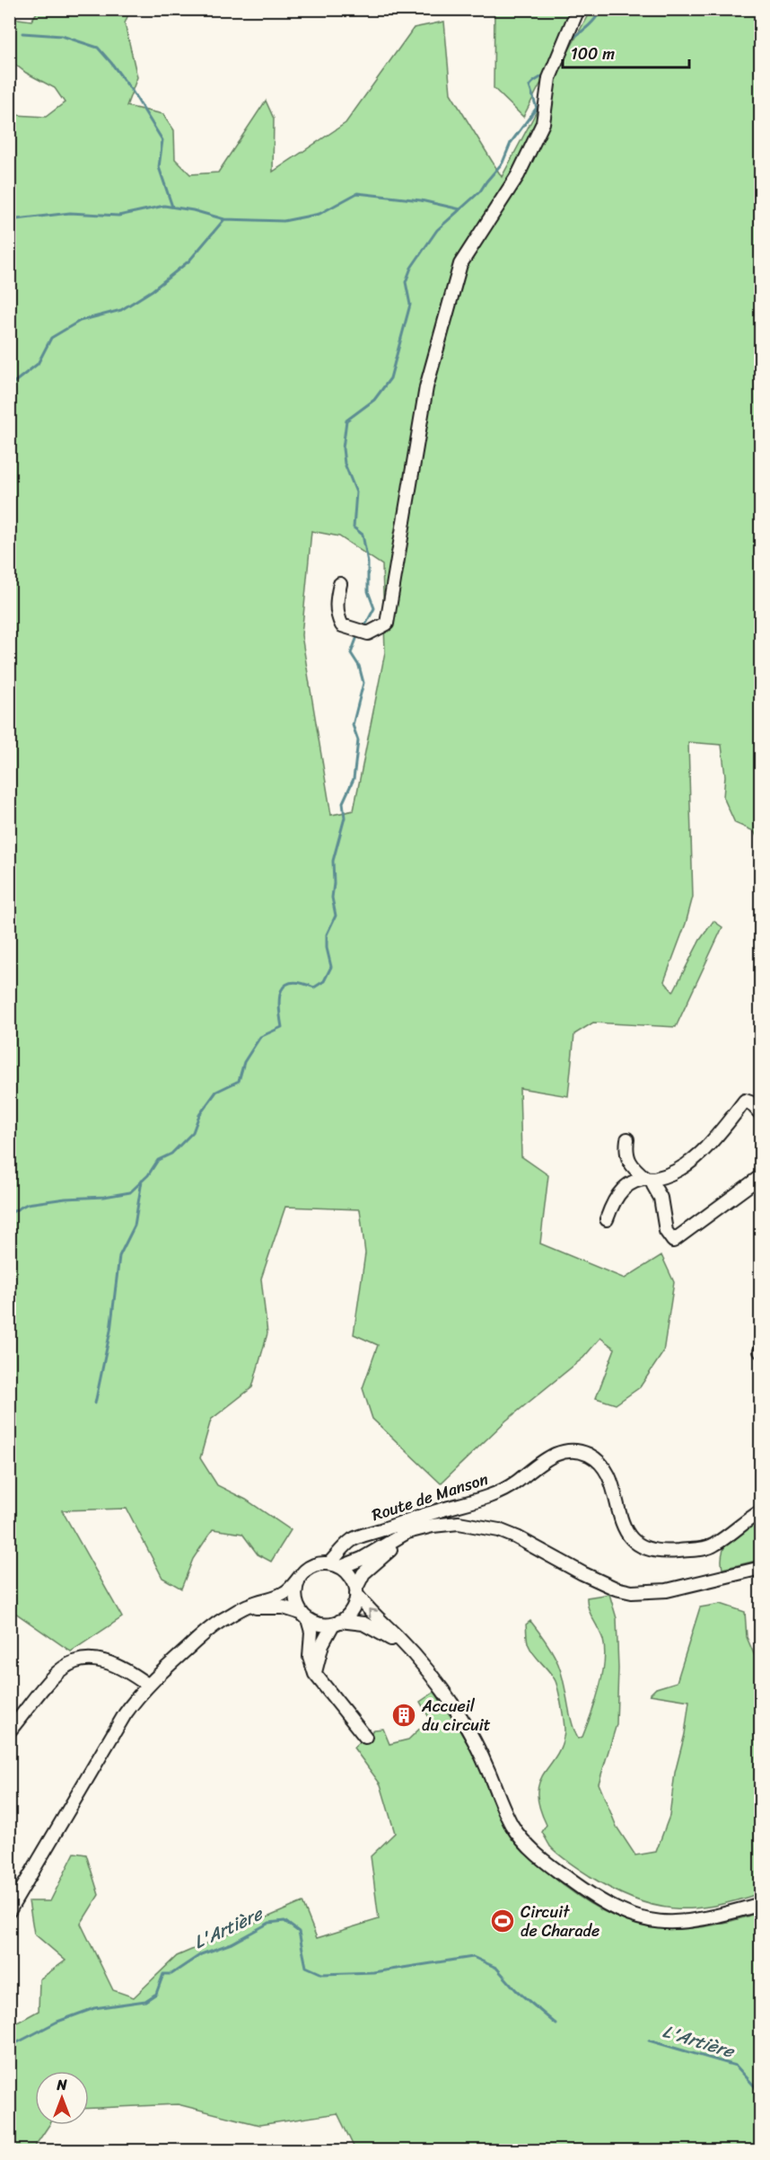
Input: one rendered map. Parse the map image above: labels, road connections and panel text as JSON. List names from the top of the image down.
{
  "streets": {
    "street": ["Route de Manson"]
  },
  "water": ["L'Artière"],
  "places": {
    "building": ["Accueil du circuit"],
    "sports": ["Circuit de Charade"]
  },
  "scale_bar": "100 m",
  "north": "top"
}
